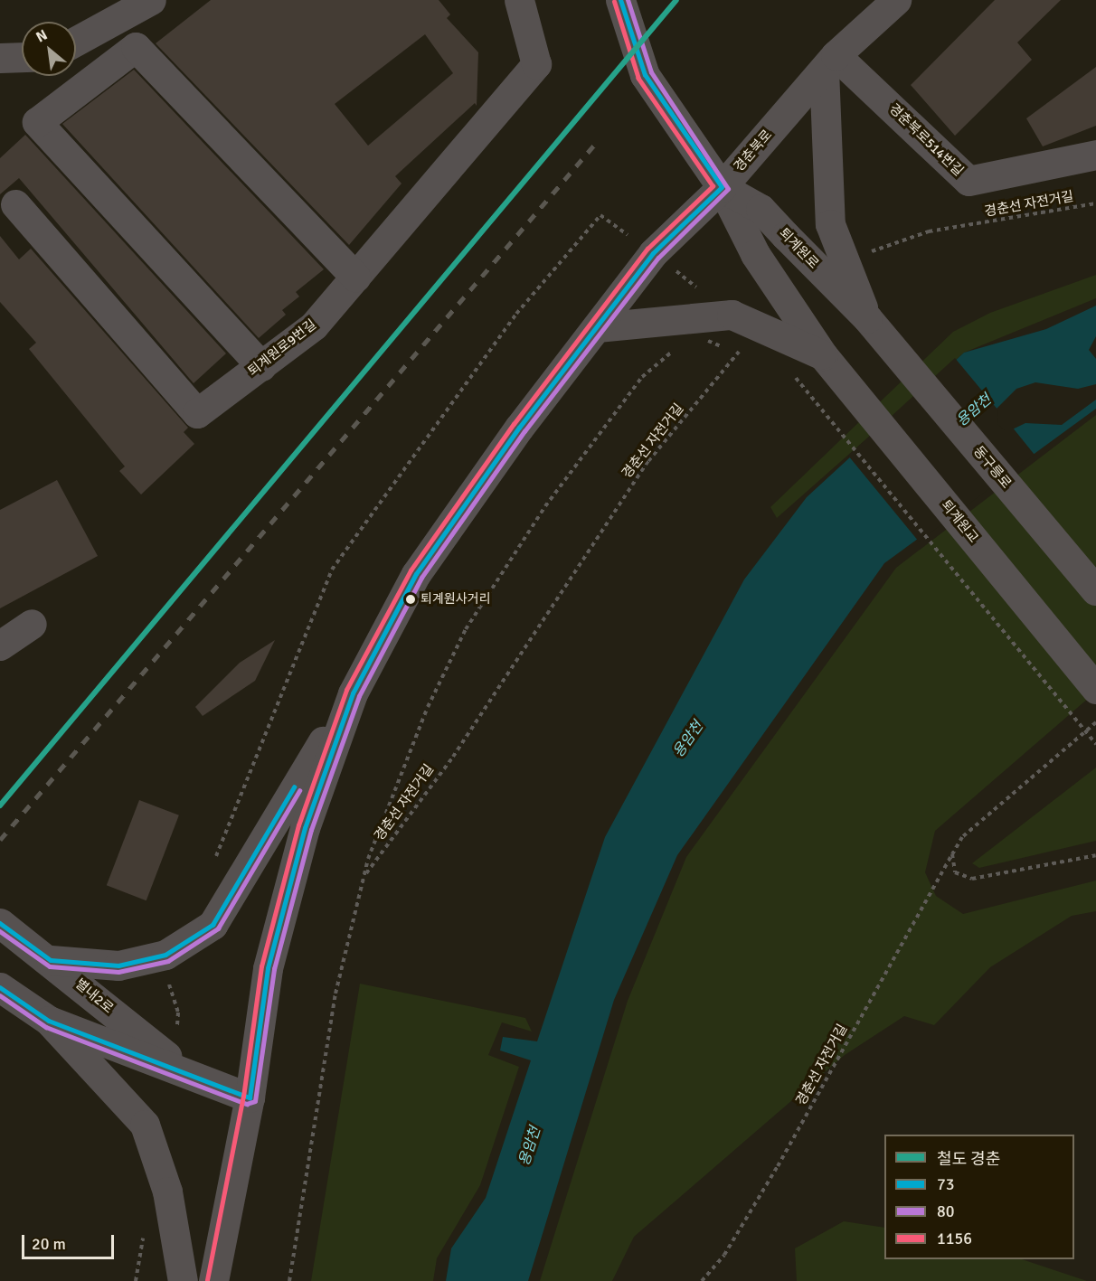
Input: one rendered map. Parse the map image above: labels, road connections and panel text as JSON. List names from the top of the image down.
{
  "streets": {
    "street": [
      "경춘북로514번길",
      "경춘북로",
      "퇴계원로",
      "퇴계원로9번길",
      "동구릉로",
      "퇴계원교",
      "별내2로"
    ],
    "path": ["경춘선 자전거길"]
  },
  "crossings": [
    ["경춘북로514번길", "경춘북로"],
    ["경춘북로", "퇴계원로"],
    ["경춘북로", "별내2로"],
    ["퇴계원로", "동구릉로"],
    ["퇴계원로", "퇴계원교"]
  ],
  "water": ["용암천"],
  "places": ["퇴계원사거리"],
  "lines": [
    "rail line 경춘",
    "transit line 73",
    "transit line 80",
    "transit line 1156"
  ],
  "legend": [
    "철도 경춘",
    "73",
    "80",
    "1156"
  ],
  "scale_bar": "20 m",
  "north": "top left"
}
